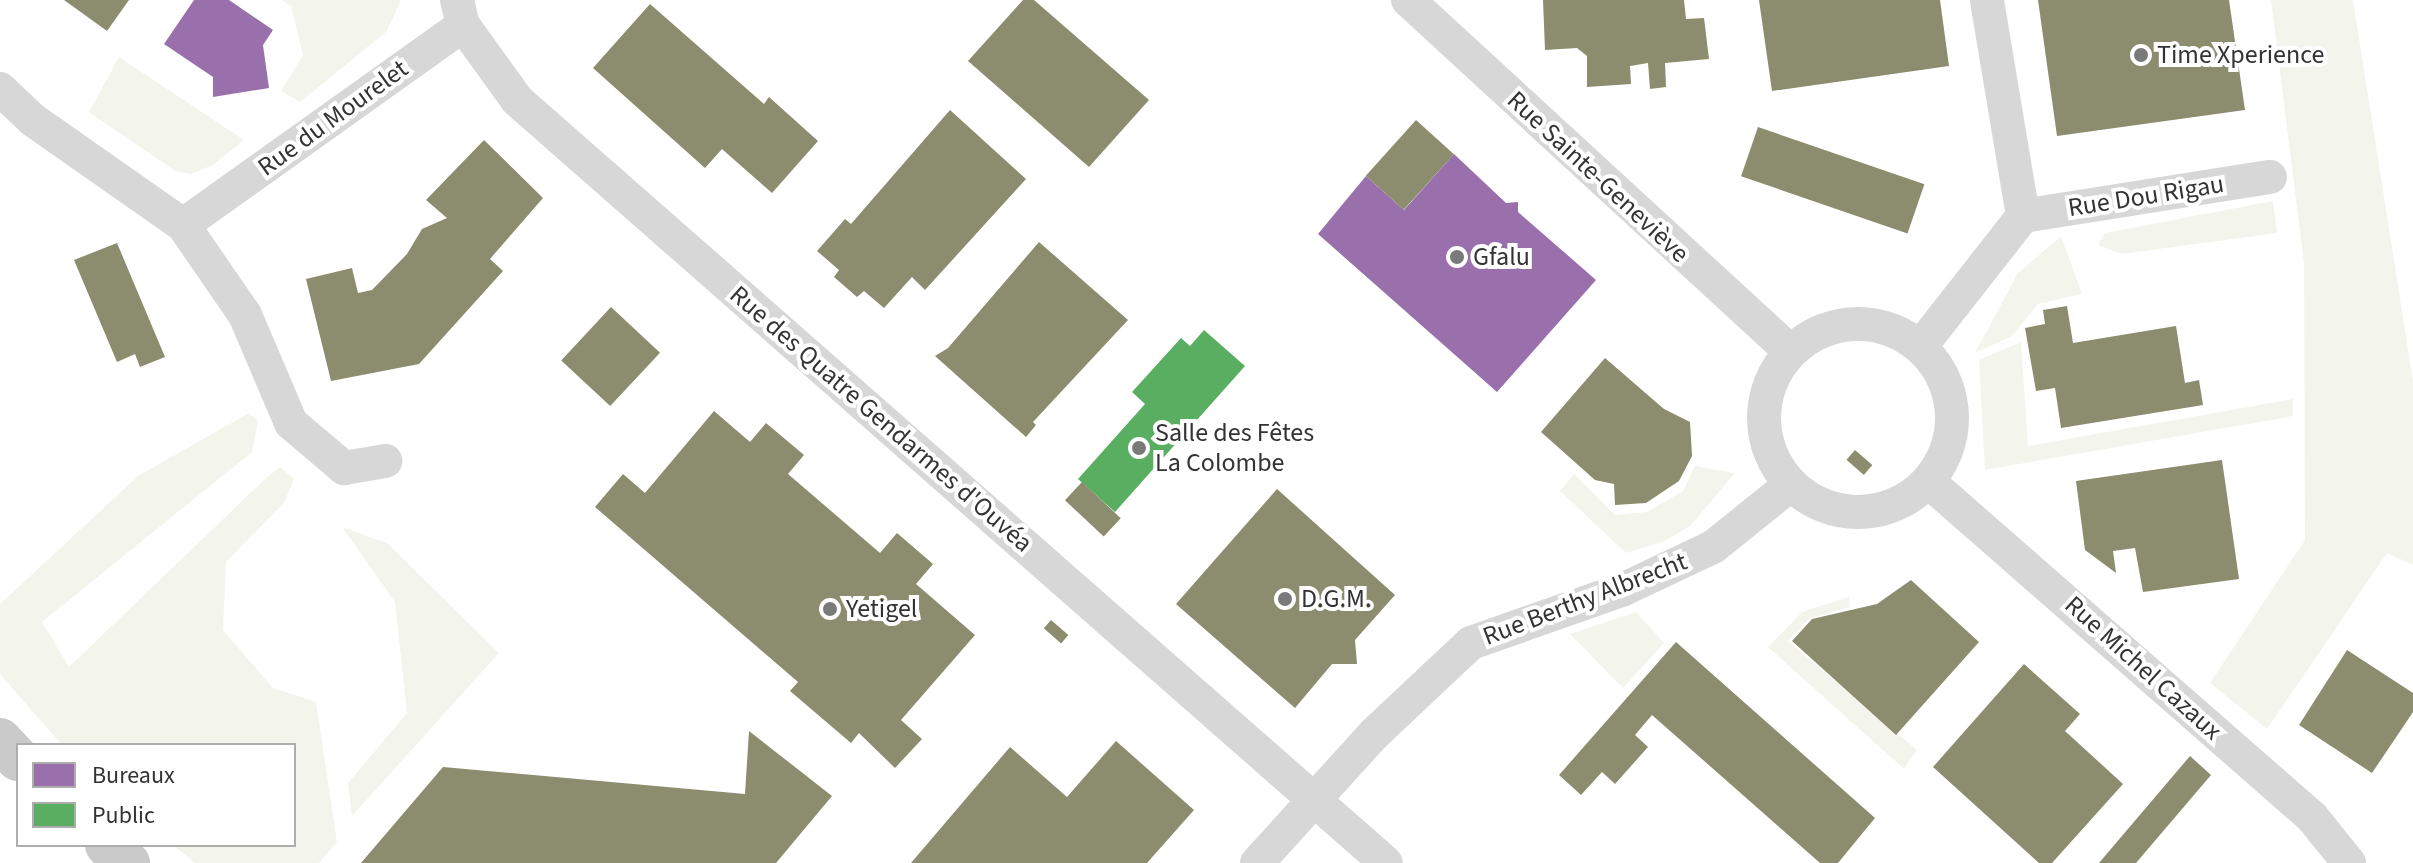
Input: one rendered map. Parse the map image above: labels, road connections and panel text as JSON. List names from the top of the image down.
{
  "streets": {
    "street": [
      "Rue du Mourelet",
      "Rue Sainte-Geneviève",
      "Rue Dou Rigau",
      "Rue des Quatre Gendarmes d'Ouvéa",
      "Rue Berthy Albrecht",
      "Rue Michel Cazaux"
    ]
  },
  "crossings": [
    ["Rue du Mourelet", "Rue des Quatre Gendarmes d'Ouvéa"],
    ["Rue Sainte-Geneviève", "Rue Berthy Albrecht"],
    ["Rue Sainte-Geneviève", "Rue Michel Cazaux"],
    ["Rue des Quatre Gendarmes d'Ouvéa", "Rue Berthy Albrecht"],
    ["Rue Berthy Albrecht", "Rue Michel Cazaux"]
  ],
  "places": [
    "Time Xperience",
    "Gfalu",
    "Salle des Fêtes La Colombe",
    "D.G.M.",
    "Yetigel"
  ],
  "legend": ["Bureaux", "Public"]
}
